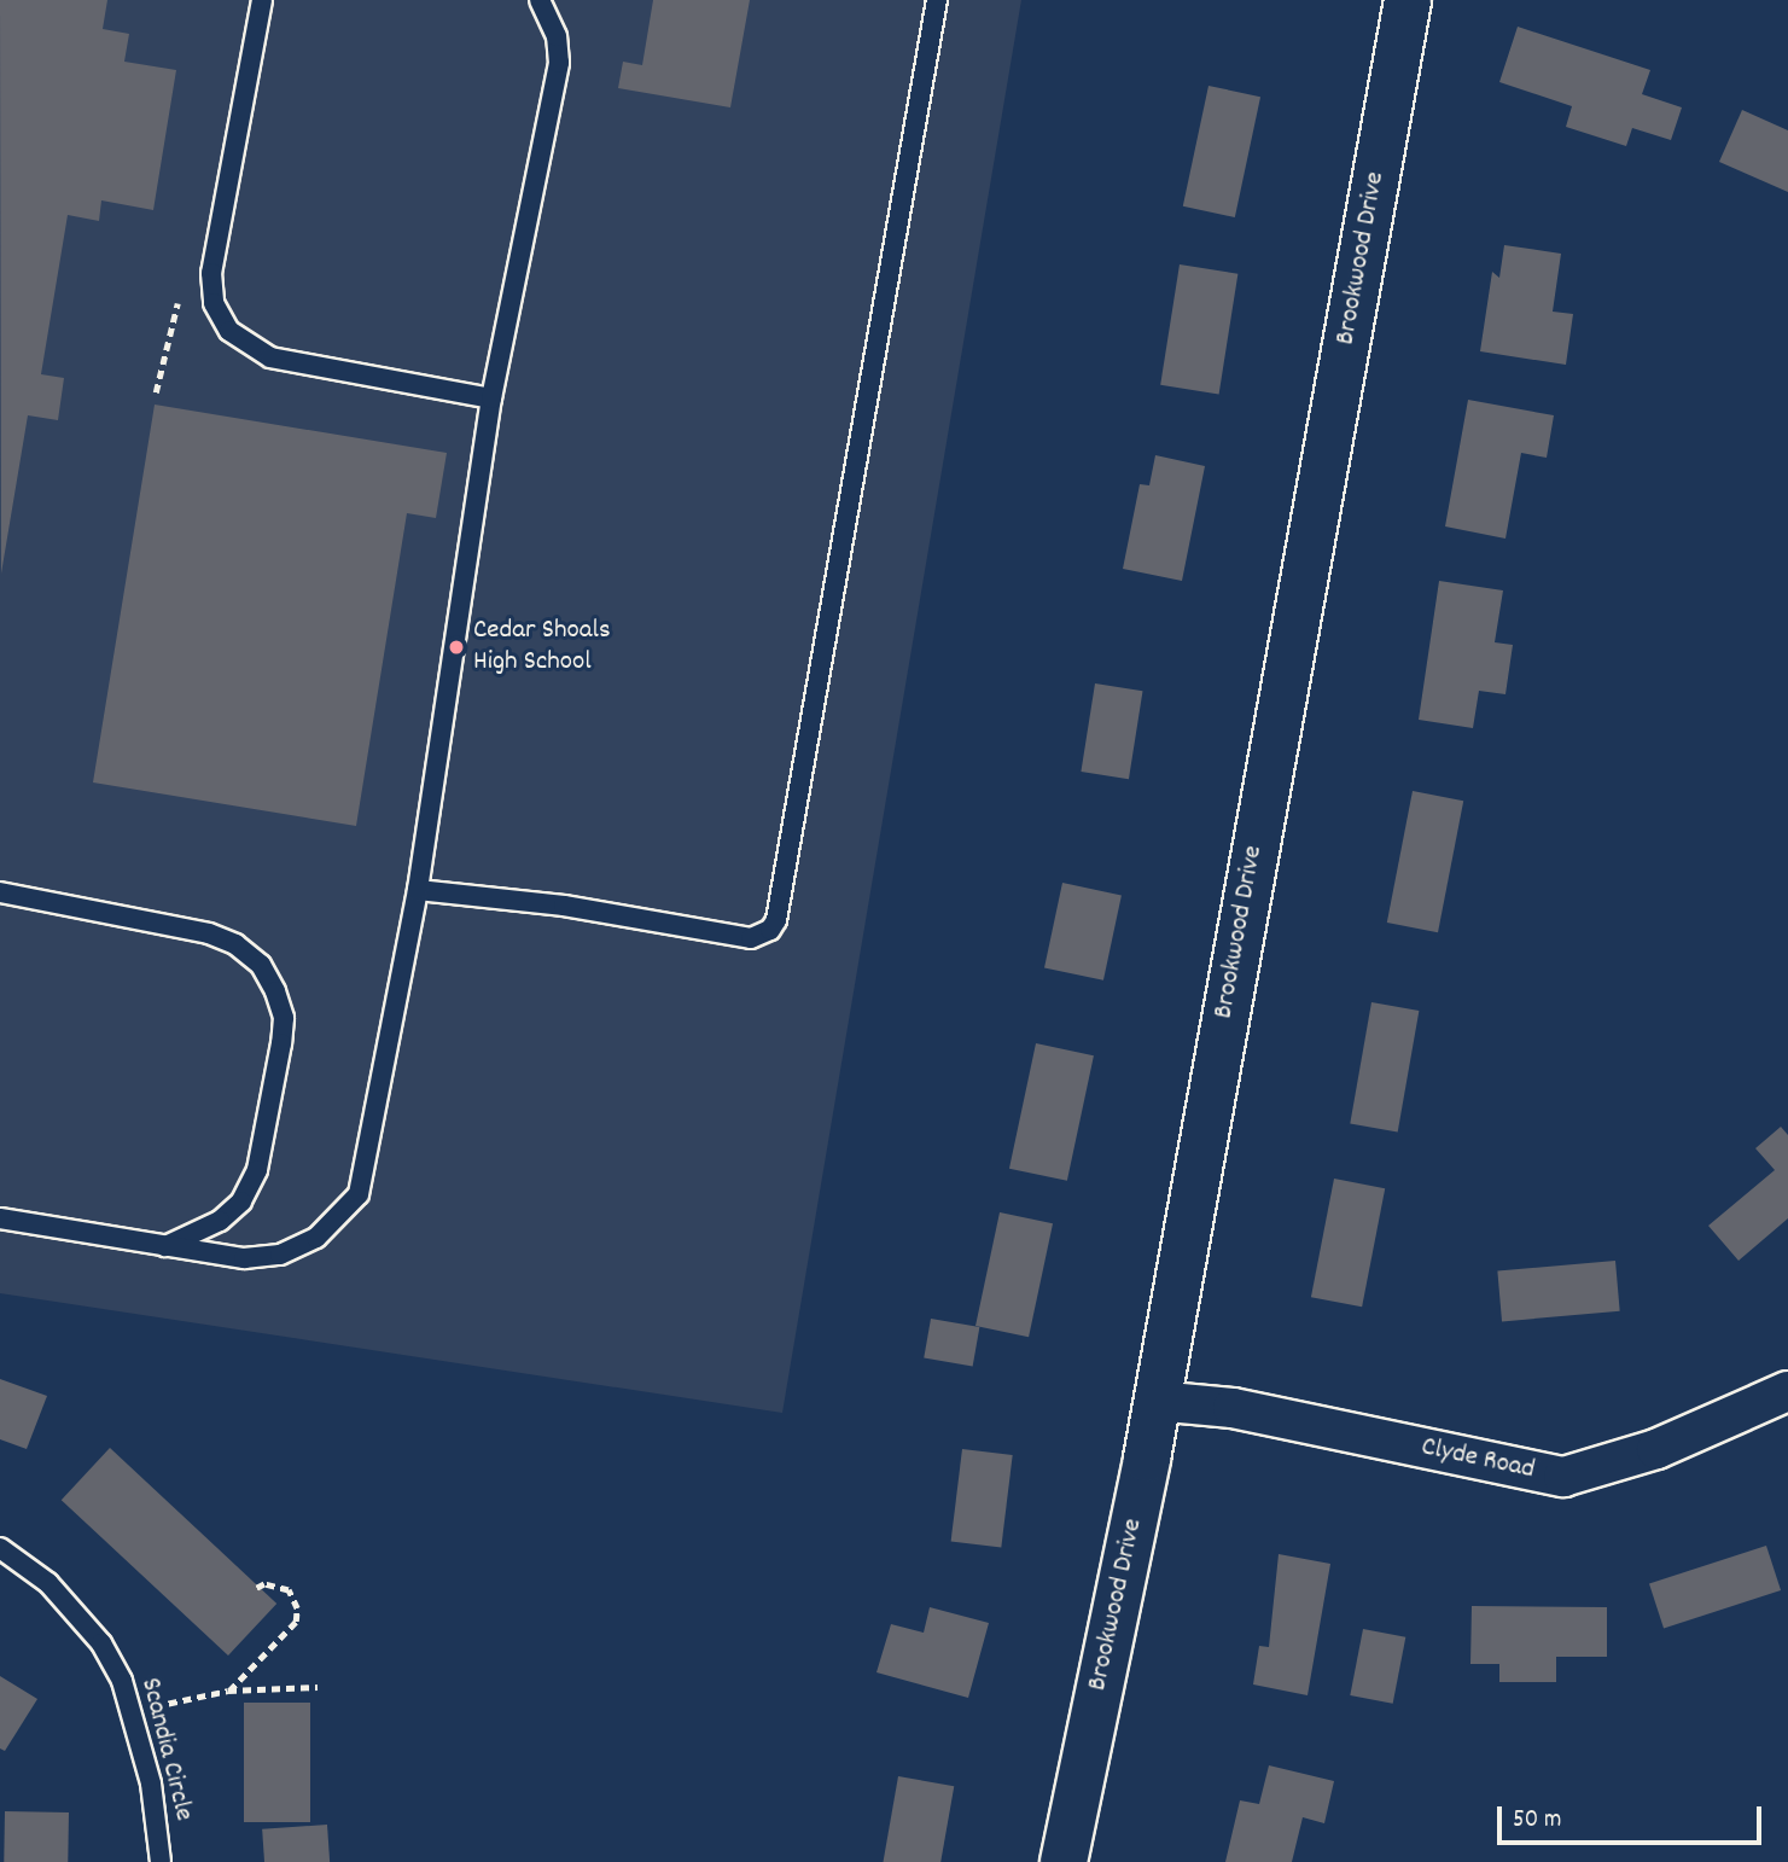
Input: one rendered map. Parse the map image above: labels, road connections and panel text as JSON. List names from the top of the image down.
{
  "streets": {
    "street": ["Brookwood Drive", "Clyde Road"],
    "lane": ["Scandia Circle"]
  },
  "crossings": [
    ["Brookwood Drive", "Clyde Road"]
  ],
  "places": ["Cedar Shoals High School"],
  "scale_bar": "50 m"
}
